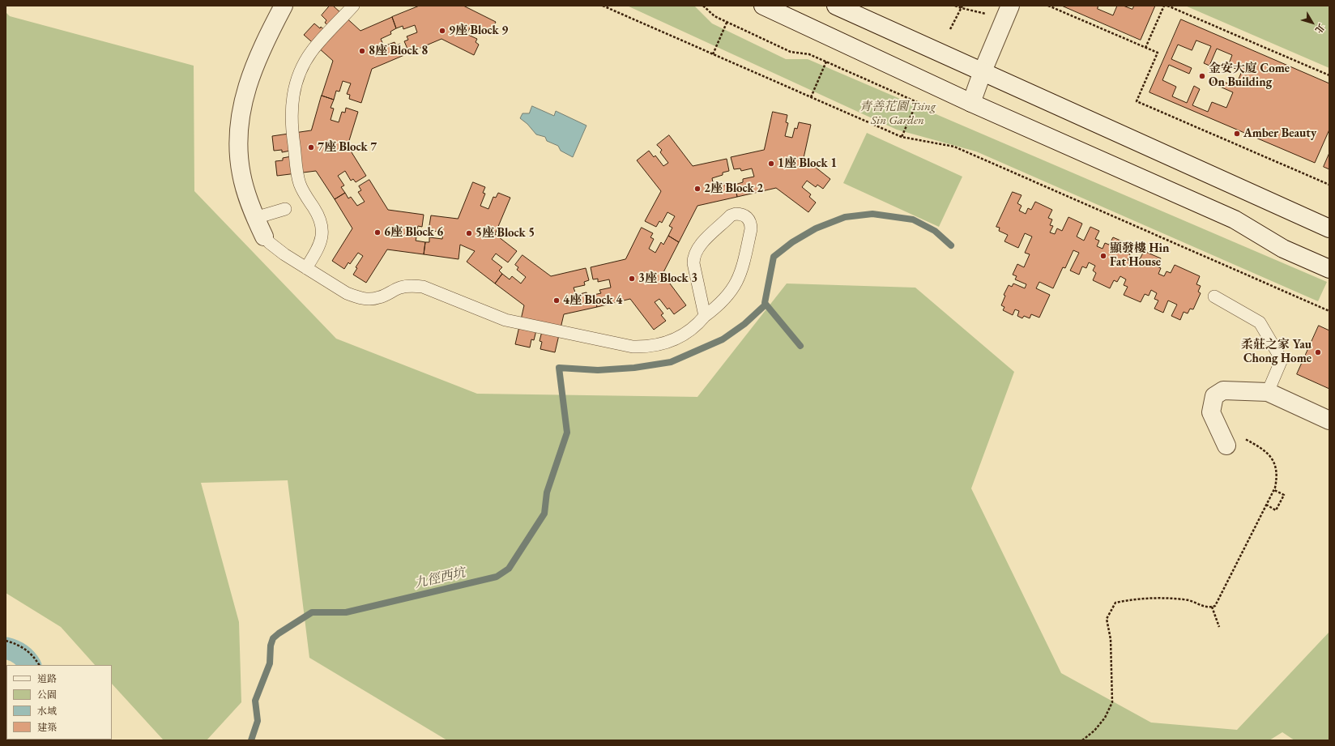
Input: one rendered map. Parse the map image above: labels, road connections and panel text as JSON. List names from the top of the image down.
{
  "water": ["九徑西坑"],
  "parks": ["青善花園 Tsing Sin Garden"],
  "places": [
    "9座 Block 9",
    "8座 Block 8",
    "金安大廈 Come On Building",
    "Amber Beauty",
    "7座 Block 7",
    "1座 Block 1",
    "2座 Block 2",
    "6座 Block 6",
    "5座 Block 5",
    "顯發樓 Hin Fat House",
    "3座 Block 3",
    "4座 Block 4",
    "柔莊之家 Yau Chong Home"
  ],
  "legend": [
    "道路",
    "公園",
    "水域",
    "建築"
  ],
  "north": "bottom right"
}
